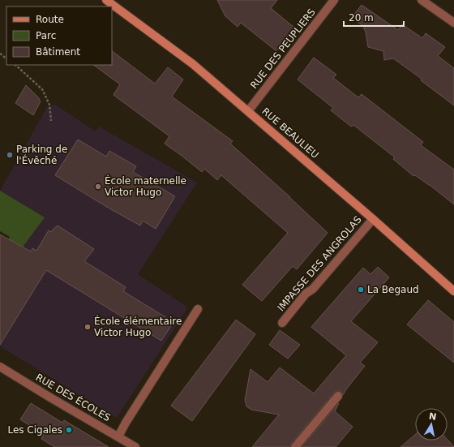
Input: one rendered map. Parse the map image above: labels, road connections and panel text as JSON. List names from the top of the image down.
{
  "streets": {
    "street": [
      "RUE DES PEUPLIERS",
      "RUE BEAULIEU",
      "IMPASSE DES ANGROLAS",
      "RUE DES ÉCOLES"
    ]
  },
  "crossings": [
    ["RUE DES PEUPLIERS", "RUE BEAULIEU"],
    ["RUE BEAULIEU", "IMPASSE DES ANGROLAS"]
  ],
  "places": [
    "Parking de l'Évêché",
    "École maternelle Victor Hugo",
    "La Begaud",
    "École élémentaire Victor Hugo",
    "Les Cigales"
  ],
  "legend": ["Route", "Parc", "Bâtiment"],
  "scale_bar": "20 m",
  "north": "top"
}
